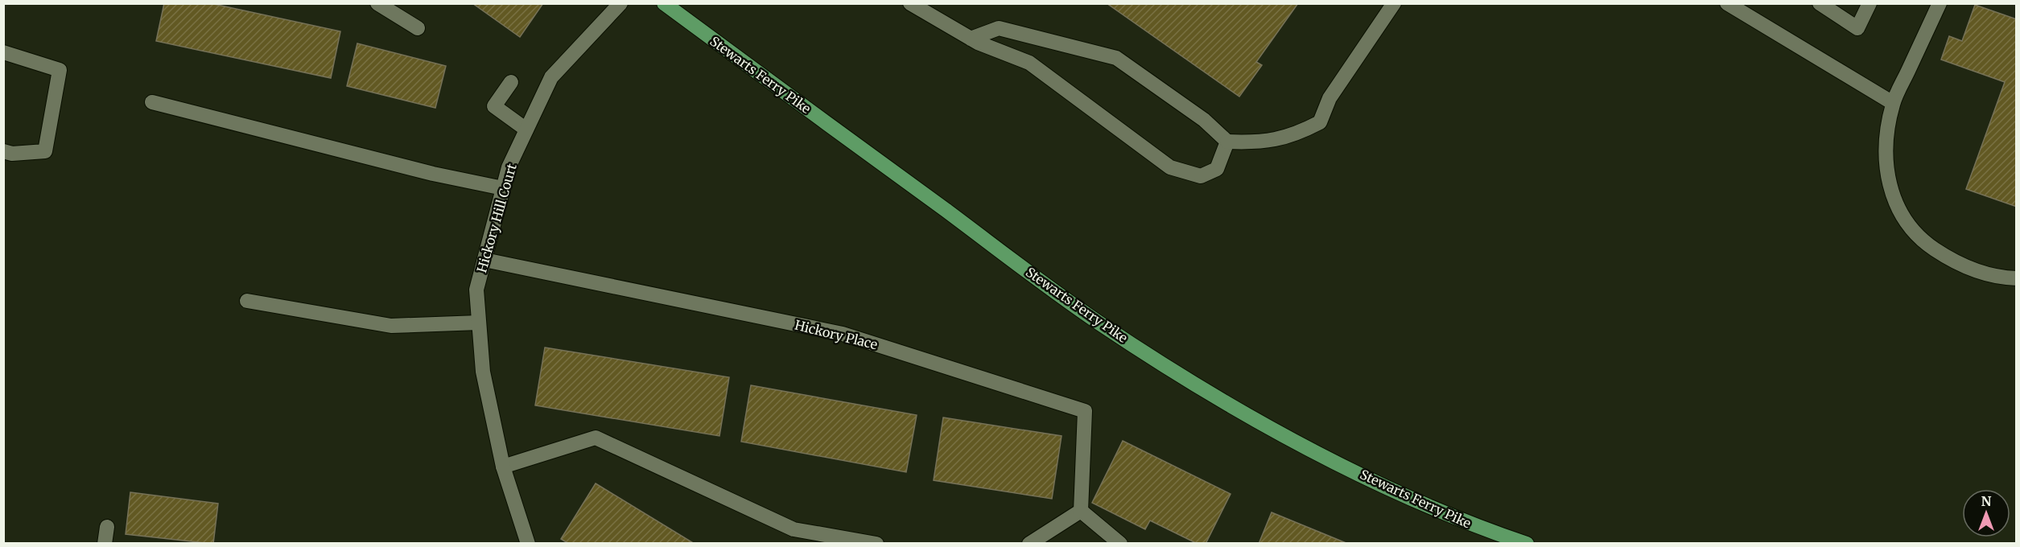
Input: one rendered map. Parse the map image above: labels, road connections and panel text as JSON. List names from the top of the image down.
{
  "streets": {
    "main road": ["Stewarts Ferry Pike"],
    "street": ["Hickory Hill Court", "Hickory Place"]
  },
  "crossings": [
    ["Hickory Hill Court", "Hickory Place"]
  ],
  "north": "top"
}
